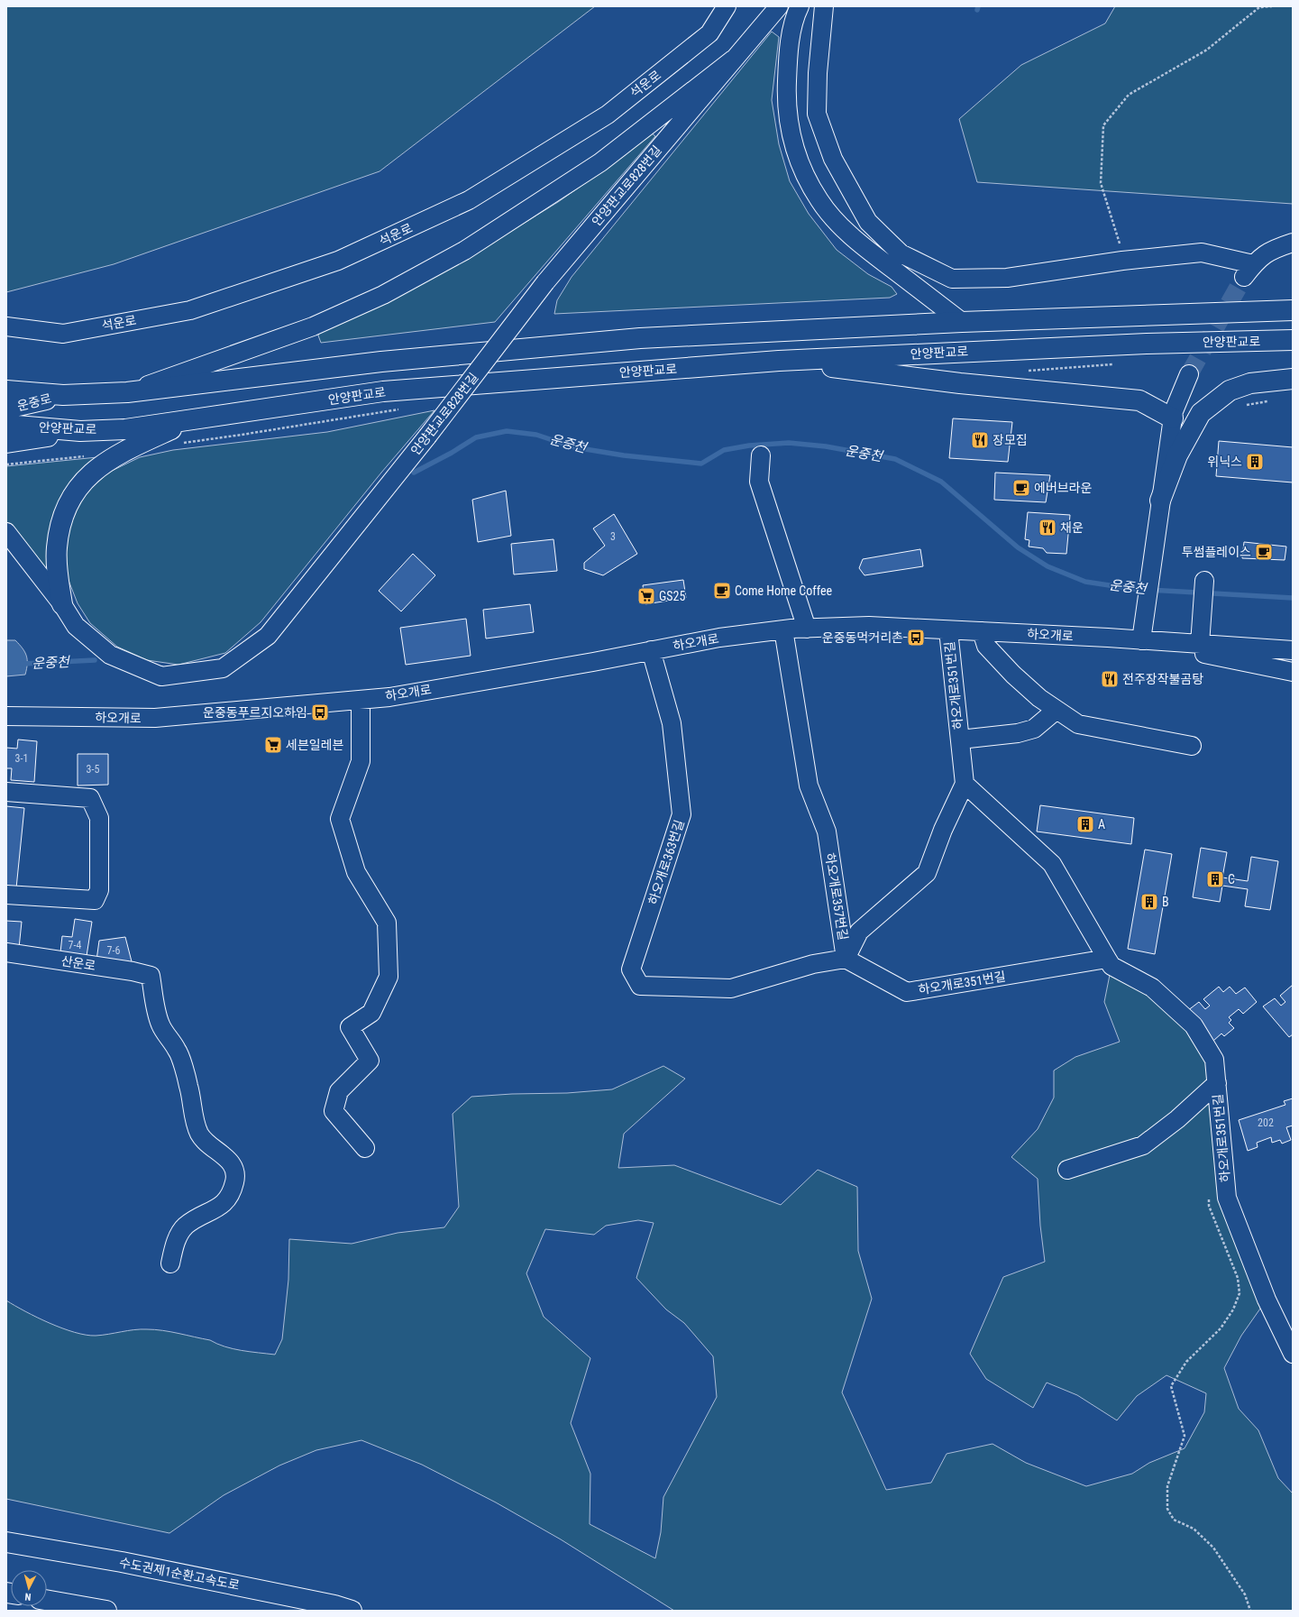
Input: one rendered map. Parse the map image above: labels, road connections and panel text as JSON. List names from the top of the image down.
{
  "streets": {
    "main road": ["안양판교로", "운중로", "수도권제1순환고속도로"],
    "street": [
      "석운로",
      "안양판교로828번길",
      "하오개로",
      "하오개로351번길",
      "하오개로363번길",
      "하오개로357번길",
      "산운로"
    ]
  },
  "crossings": [
    ["하오개로", "하오개로351번길"],
    ["하오개로", "하오개로363번길"],
    ["하오개로", "하오개로357번길"],
    ["하오개로351번길", "하오개로357번길"],
    ["하오개로363번길", "하오개로357번길"]
  ],
  "water": ["운중천"],
  "places": {
    "restaurant": ["장모집", "채운", "전주장작불곰탕"],
    "building": [
      "위닉스",
      "A",
      "C",
      "B"
    ],
    "cafe": ["에버브라운", "투썸플레이스", "Come Home Coffee"],
    "supermarket": ["GS25", "세븐일레븐"],
    "bus stop": ["운중동먹거리촌", "운중동푸르지오하임"]
  },
  "house_numbers": [
    "3",
    "3-1",
    "3-5",
    "7-4",
    "7-6",
    "202"
  ],
  "north": "bottom"
}
